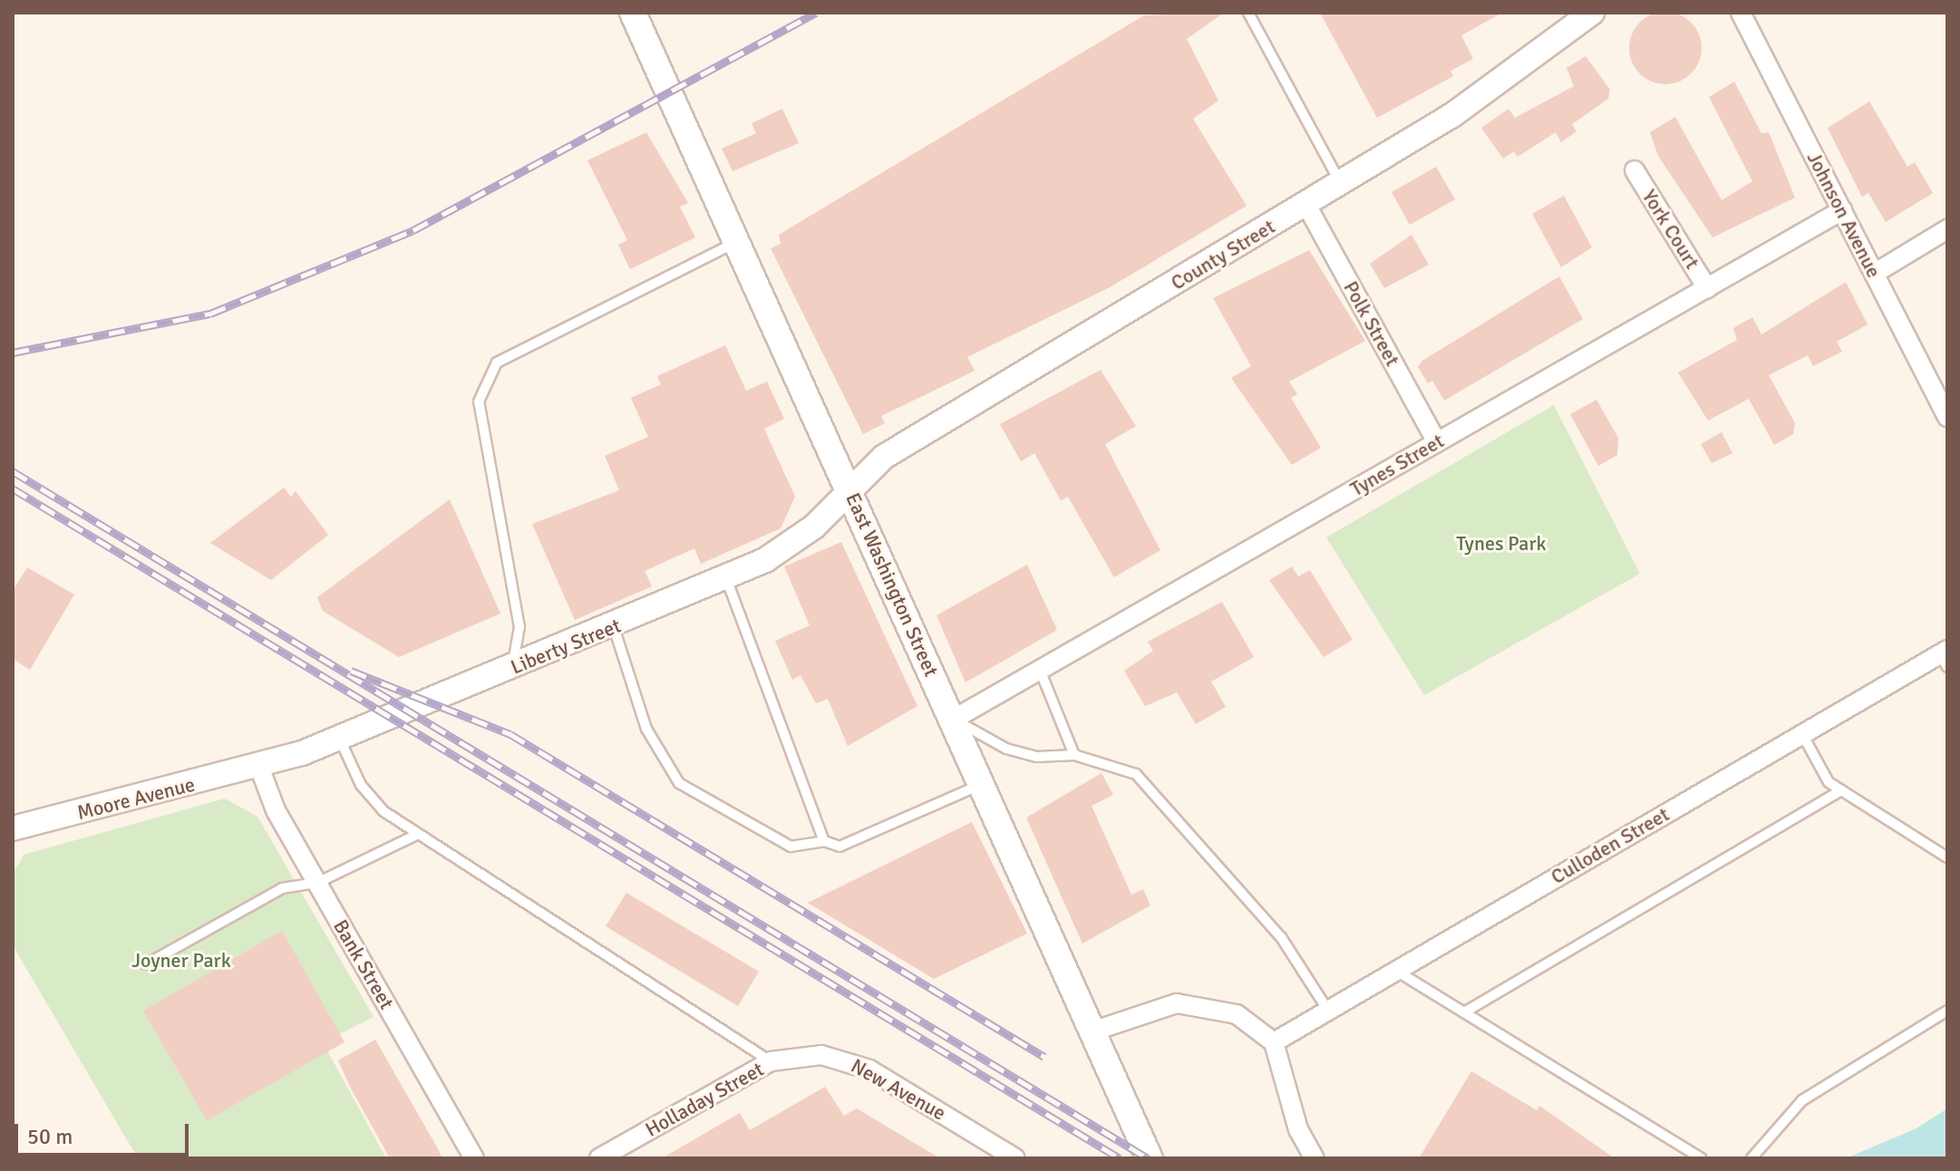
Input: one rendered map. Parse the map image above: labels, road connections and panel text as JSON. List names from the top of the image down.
{
  "streets": {
    "main road": ["East Washington Street"],
    "street": [
      "Johnson Avenue",
      "York Court",
      "County Street",
      "Polk Street",
      "Tynes Street",
      "Liberty Street",
      "Moore Avenue",
      "Culloden Street",
      "Bank Street",
      "New Avenue",
      "Holladay Street"
    ]
  },
  "crossings": [
    ["Johnson Avenue", "Tynes Street"],
    ["York Court", "Tynes Street"],
    ["County Street", "Polk Street"],
    ["County Street", "East Washington Street"],
    ["County Street", "Liberty Street"],
    ["Polk Street", "Tynes Street"],
    ["Tynes Street", "East Washington Street"],
    ["East Washington Street", "Liberty Street"],
    ["Liberty Street", "Moore Avenue"],
    ["Liberty Street", "Bank Street"],
    ["Moore Avenue", "Bank Street"],
    ["New Avenue", "Holladay Street"]
  ],
  "parks": ["Tynes Park", "Joyner Park"],
  "scale_bar": "50 m"
}
